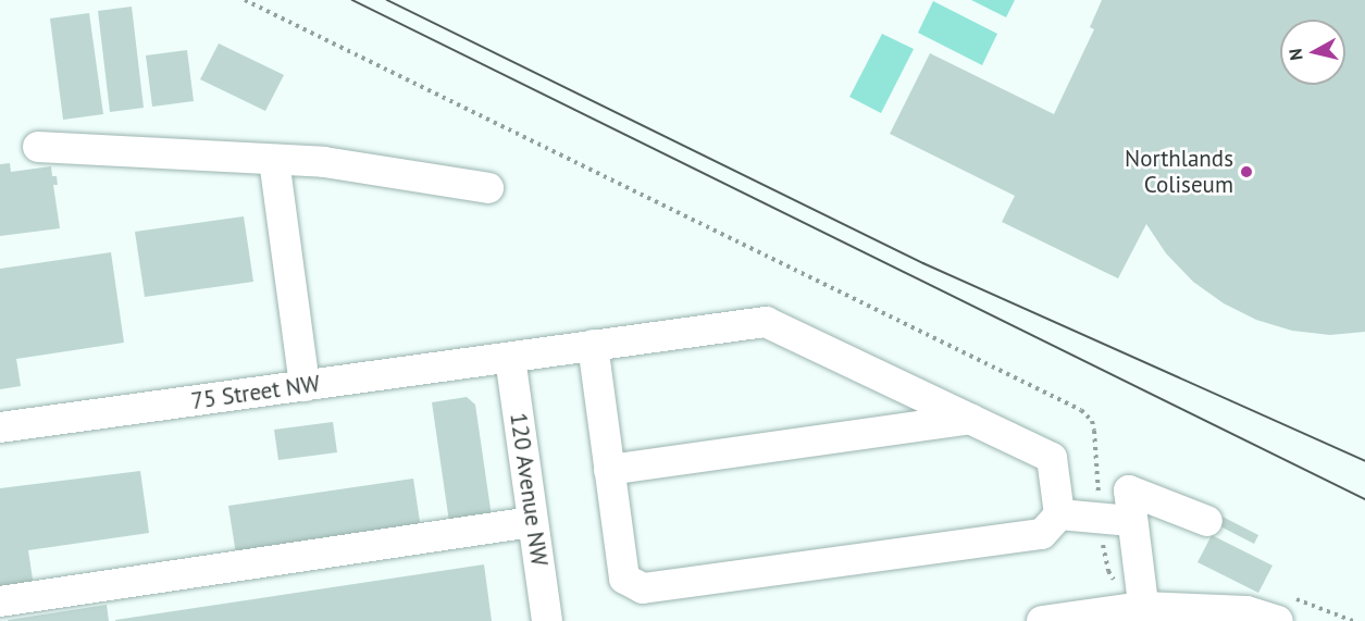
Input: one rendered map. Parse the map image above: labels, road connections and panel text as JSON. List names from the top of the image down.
{
  "streets": {
    "street": ["75 Street NW", "120 Avenue NW"]
  },
  "crossings": [
    ["75 Street NW", "120 Avenue NW"]
  ],
  "places": ["Northlands Coliseum"],
  "north": "left"
}
